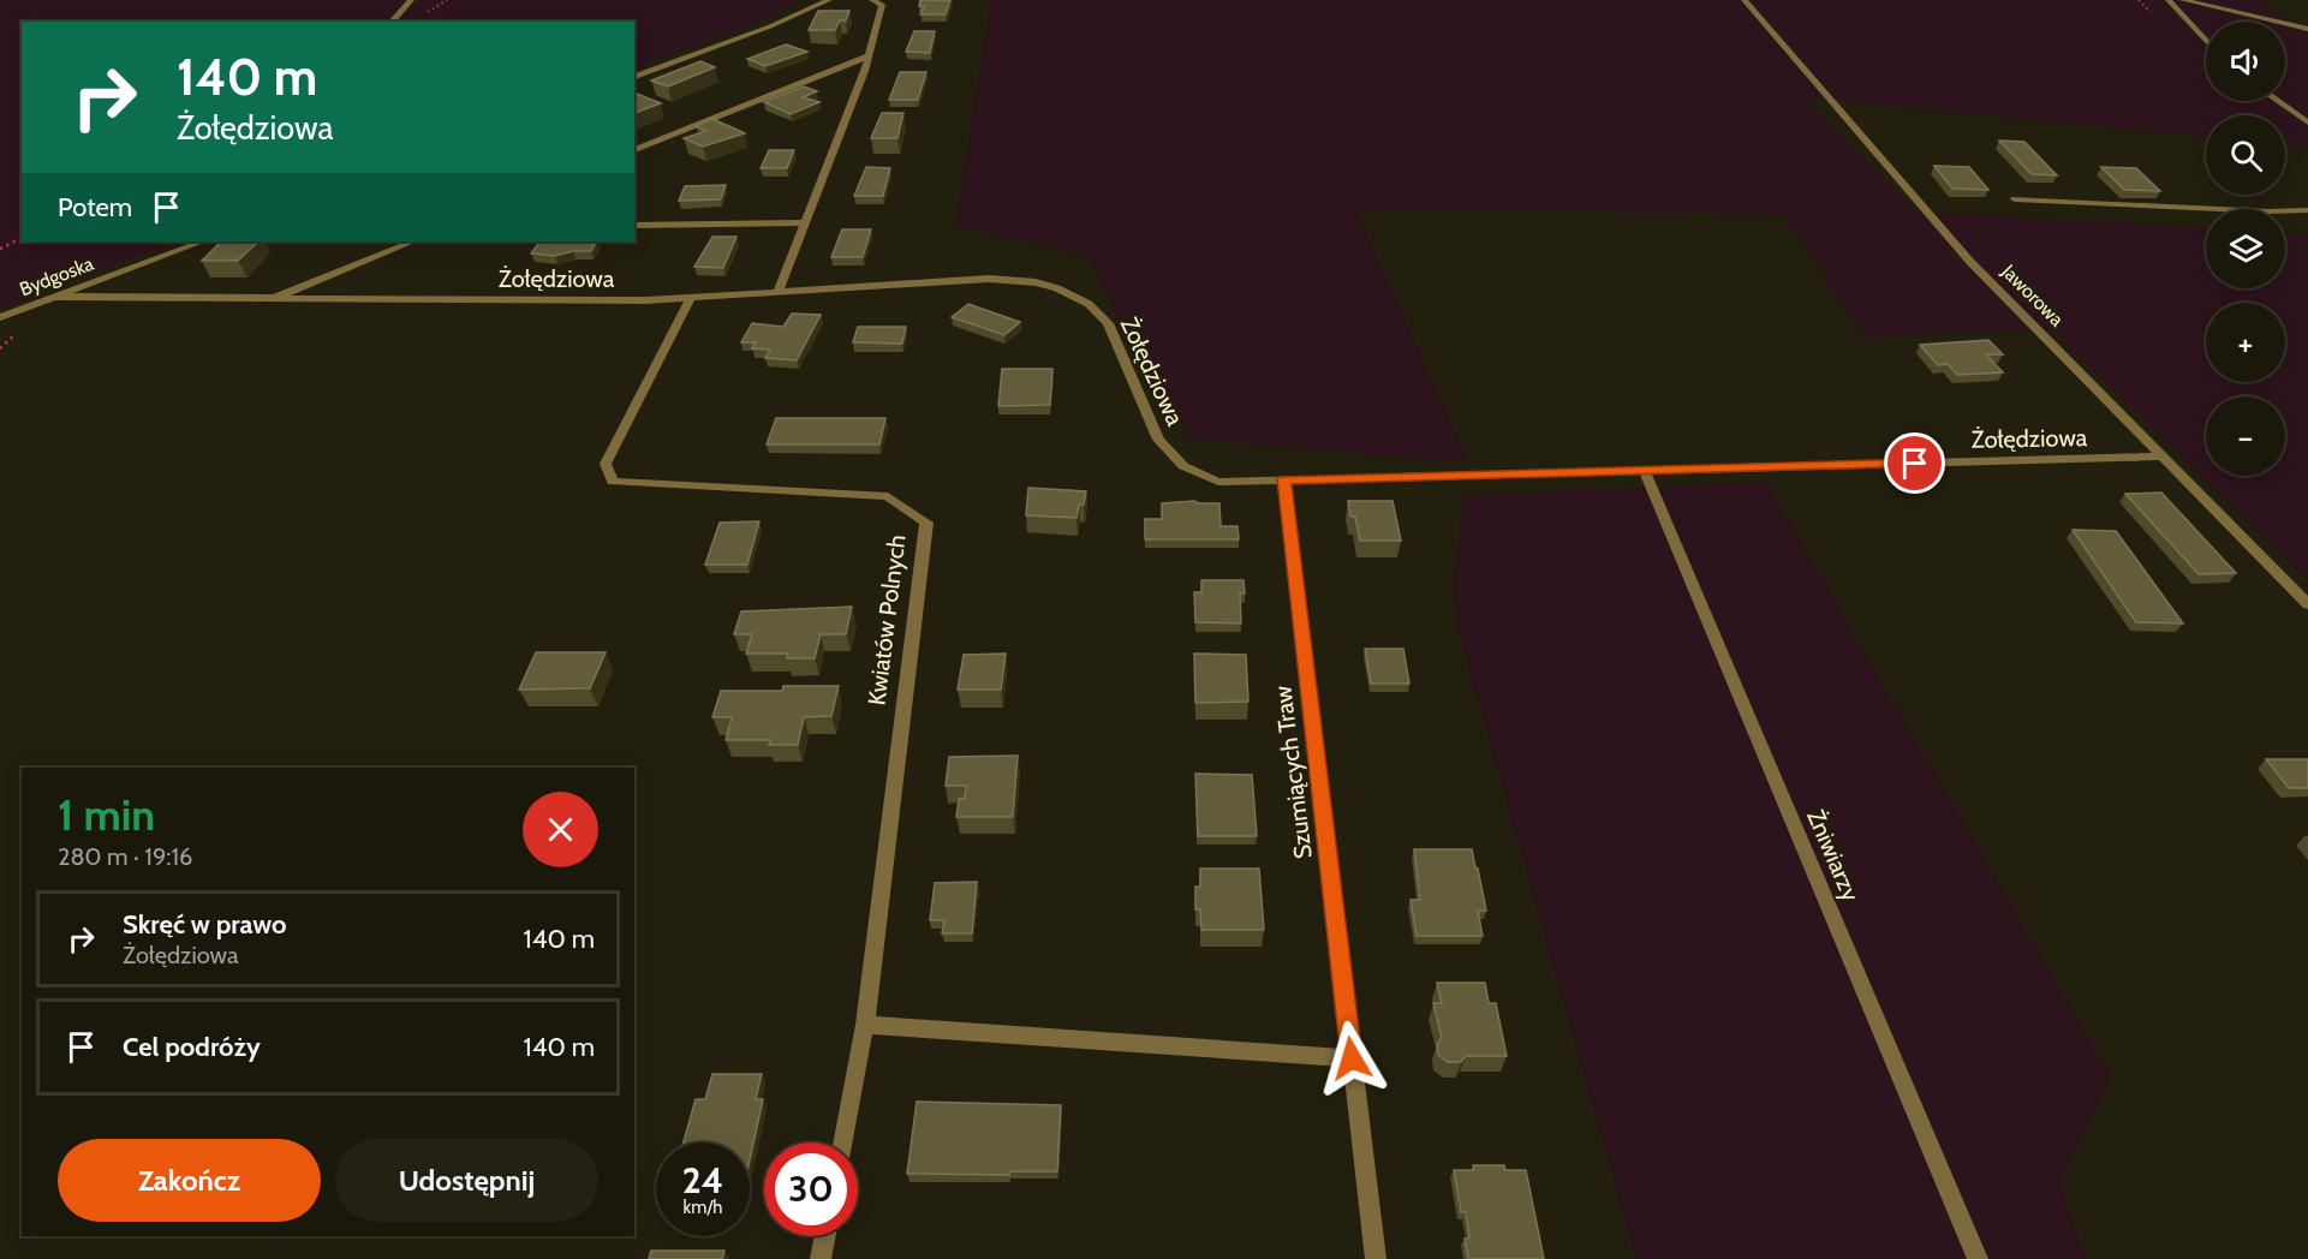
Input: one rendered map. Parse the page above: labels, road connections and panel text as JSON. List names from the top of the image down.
{
  "streets": {
    "street": [
      "Bydgoska",
      "Żołędziowa",
      "Jaworowa",
      "Kwiatów Polnych",
      "Szumiących Traw",
      "Żniwiarzy"
    ]
  },
  "crossings": [
    ["Bydgoska", "Żołędziowa"],
    ["Żołędziowa", "Jaworowa"],
    ["Żołędziowa", "Kwiatów Polnych"],
    ["Żołędziowa", "Szumiących Traw"],
    ["Żołędziowa", "Żniwiarzy"]
  ],
  "page": {
    "map_buttons": ["+", "−"],
    "turn": ["140 m", "Żołędziowa"],
    "then": "Potem",
    "heading": ["1 min", "280 m · 19:16"],
    "list": [
      {
        "name": "Skręć w prawo",
        "note": "Żołędziowa",
        "value": "140 m"
      },
      {
        "name": "Cel podróży",
        "value": "140 m"
      }
    ],
    "buttons": ["Zakończ", "Udostępnij"],
    "speed": "24 km/h",
    "limit": "30"
  }
}
